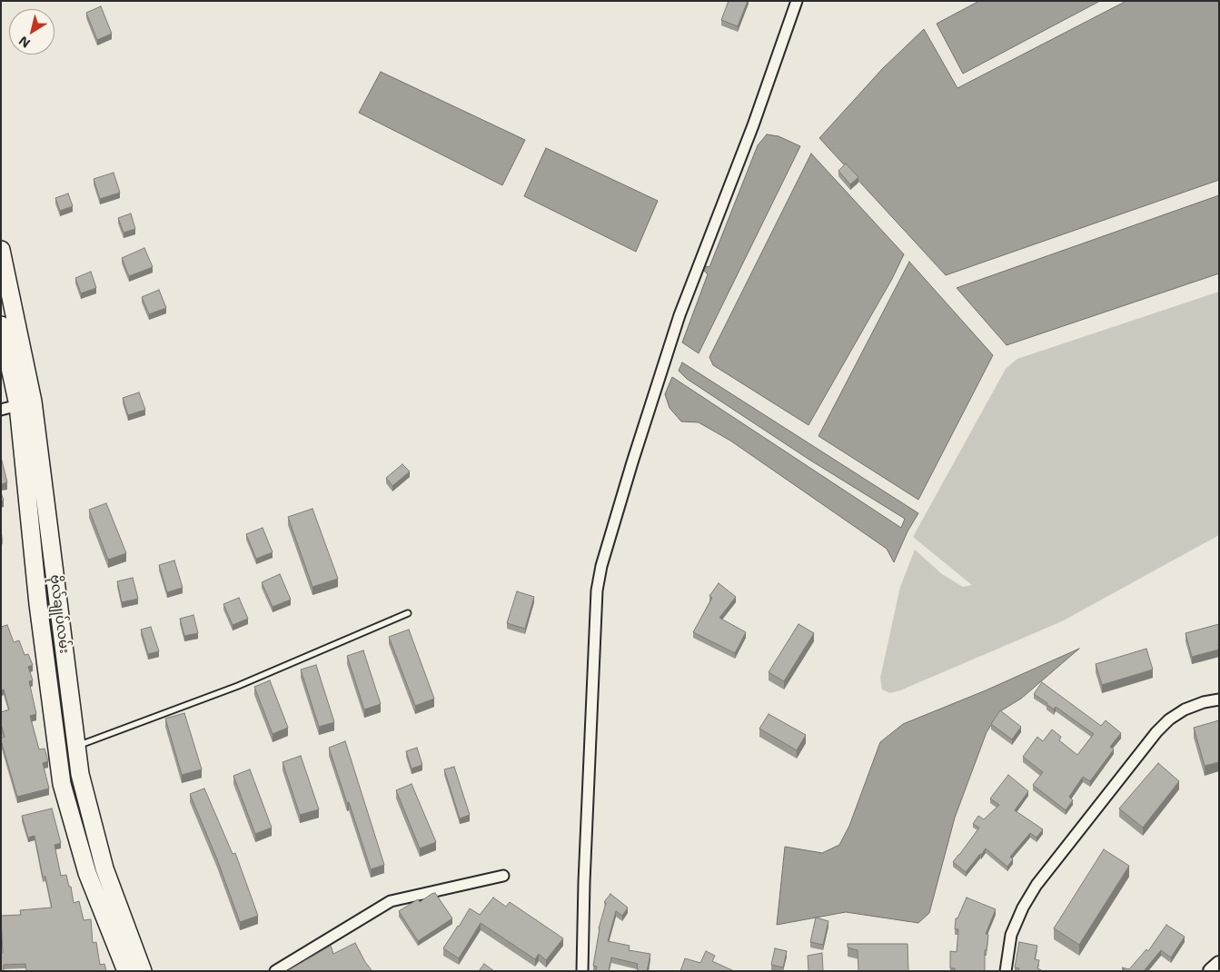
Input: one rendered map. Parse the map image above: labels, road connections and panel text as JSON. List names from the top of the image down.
{
  "streets": {
    "main road": ["ဗိုလ်ချုပ်လမ်း"]
  },
  "north": "bottom left"
}
